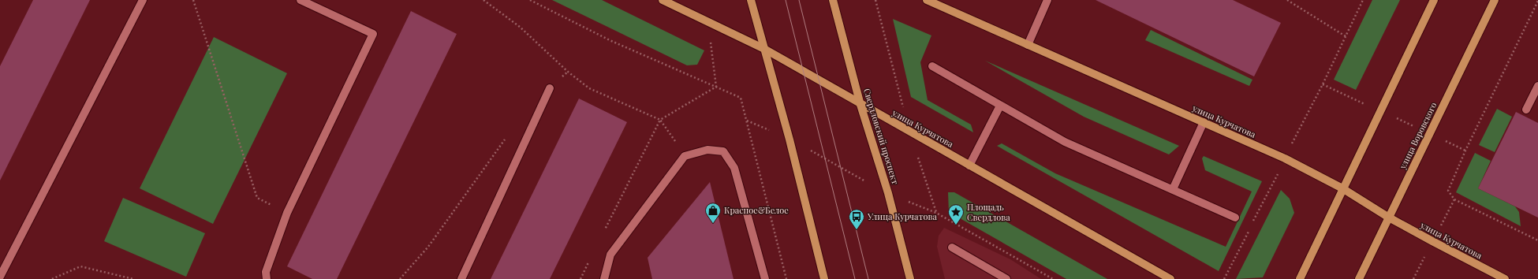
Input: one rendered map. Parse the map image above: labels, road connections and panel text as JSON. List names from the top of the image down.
{
  "streets": {
    "main road": ["улица Курчатова", "улица Воровского", "Свердловский проспект"]
  },
  "crossings": [
    ["улица Курчатова", "улица Воровского"],
    ["улица Курчатова", "Свердловский проспект"]
  ],
  "places": {
    "shop": ["Красное&Белое"],
    "place": ["Площадь Свердлова"],
    "bus stop": ["Улица Курчатова"]
  }
}
